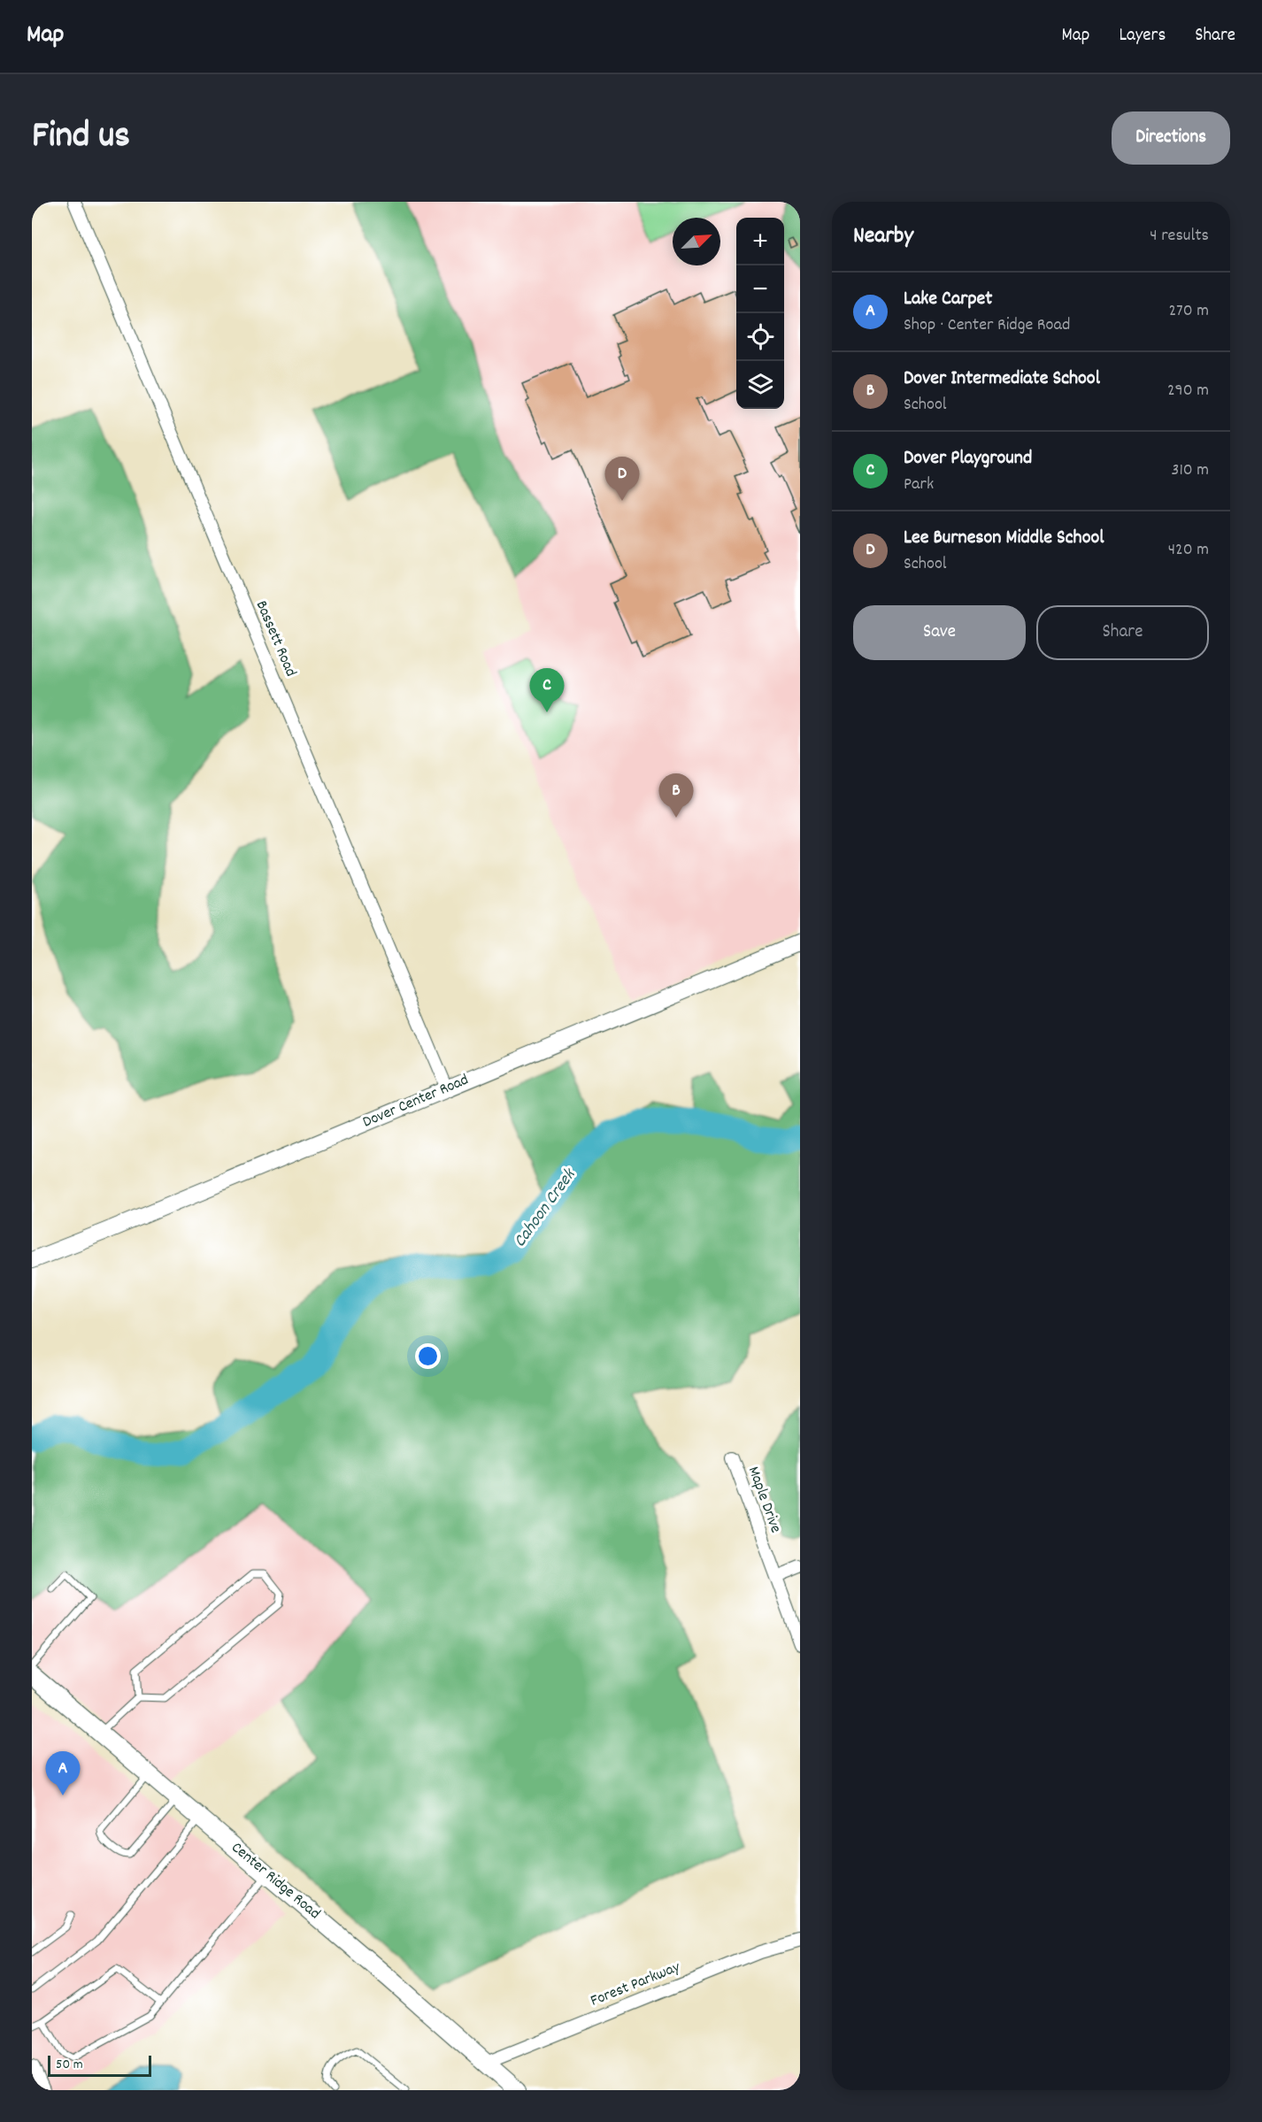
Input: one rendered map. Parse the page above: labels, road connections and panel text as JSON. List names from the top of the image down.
{
  "streets": {
    "main road": ["Center Ridge Road"],
    "street": [
      "Bassett Road",
      "Dover Center Road",
      "Maple Drive",
      "Forest Parkway"
    ]
  },
  "crossings": [
    ["Bassett Road", "Dover Center Road"],
    ["Center Ridge Road", "Forest Parkway"]
  ],
  "water": ["Cahoon Creek"],
  "scale_bar": "50 m",
  "north": "top right",
  "page": {
    "header": "Map",
    "nav": ["Map", "Layers", "Share"],
    "title": "Find us",
    "buttons": [
      "Directions",
      ["Save", "Share"]
    ],
    "heading": ["Nearby", "4 results"],
    "map_buttons": ["+", "−"],
    "list": [
      {
        "mark": "A",
        "name": "Lake Carpet",
        "note": "Shop · Center Ridge Road",
        "value": "270 m"
      },
      {
        "mark": "B",
        "name": "Dover Intermediate School",
        "note": "School",
        "value": "290 m"
      },
      {
        "mark": "C",
        "name": "Dover Playground",
        "note": "Park",
        "value": "310 m"
      },
      {
        "mark": "D",
        "name": "Lee Burneson Middle School",
        "note": "School",
        "value": "420 m"
      }
    ],
    "pins": [
      "D",
      "C",
      "B",
      "A"
    ],
    "scale": "50 m"
  }
}
